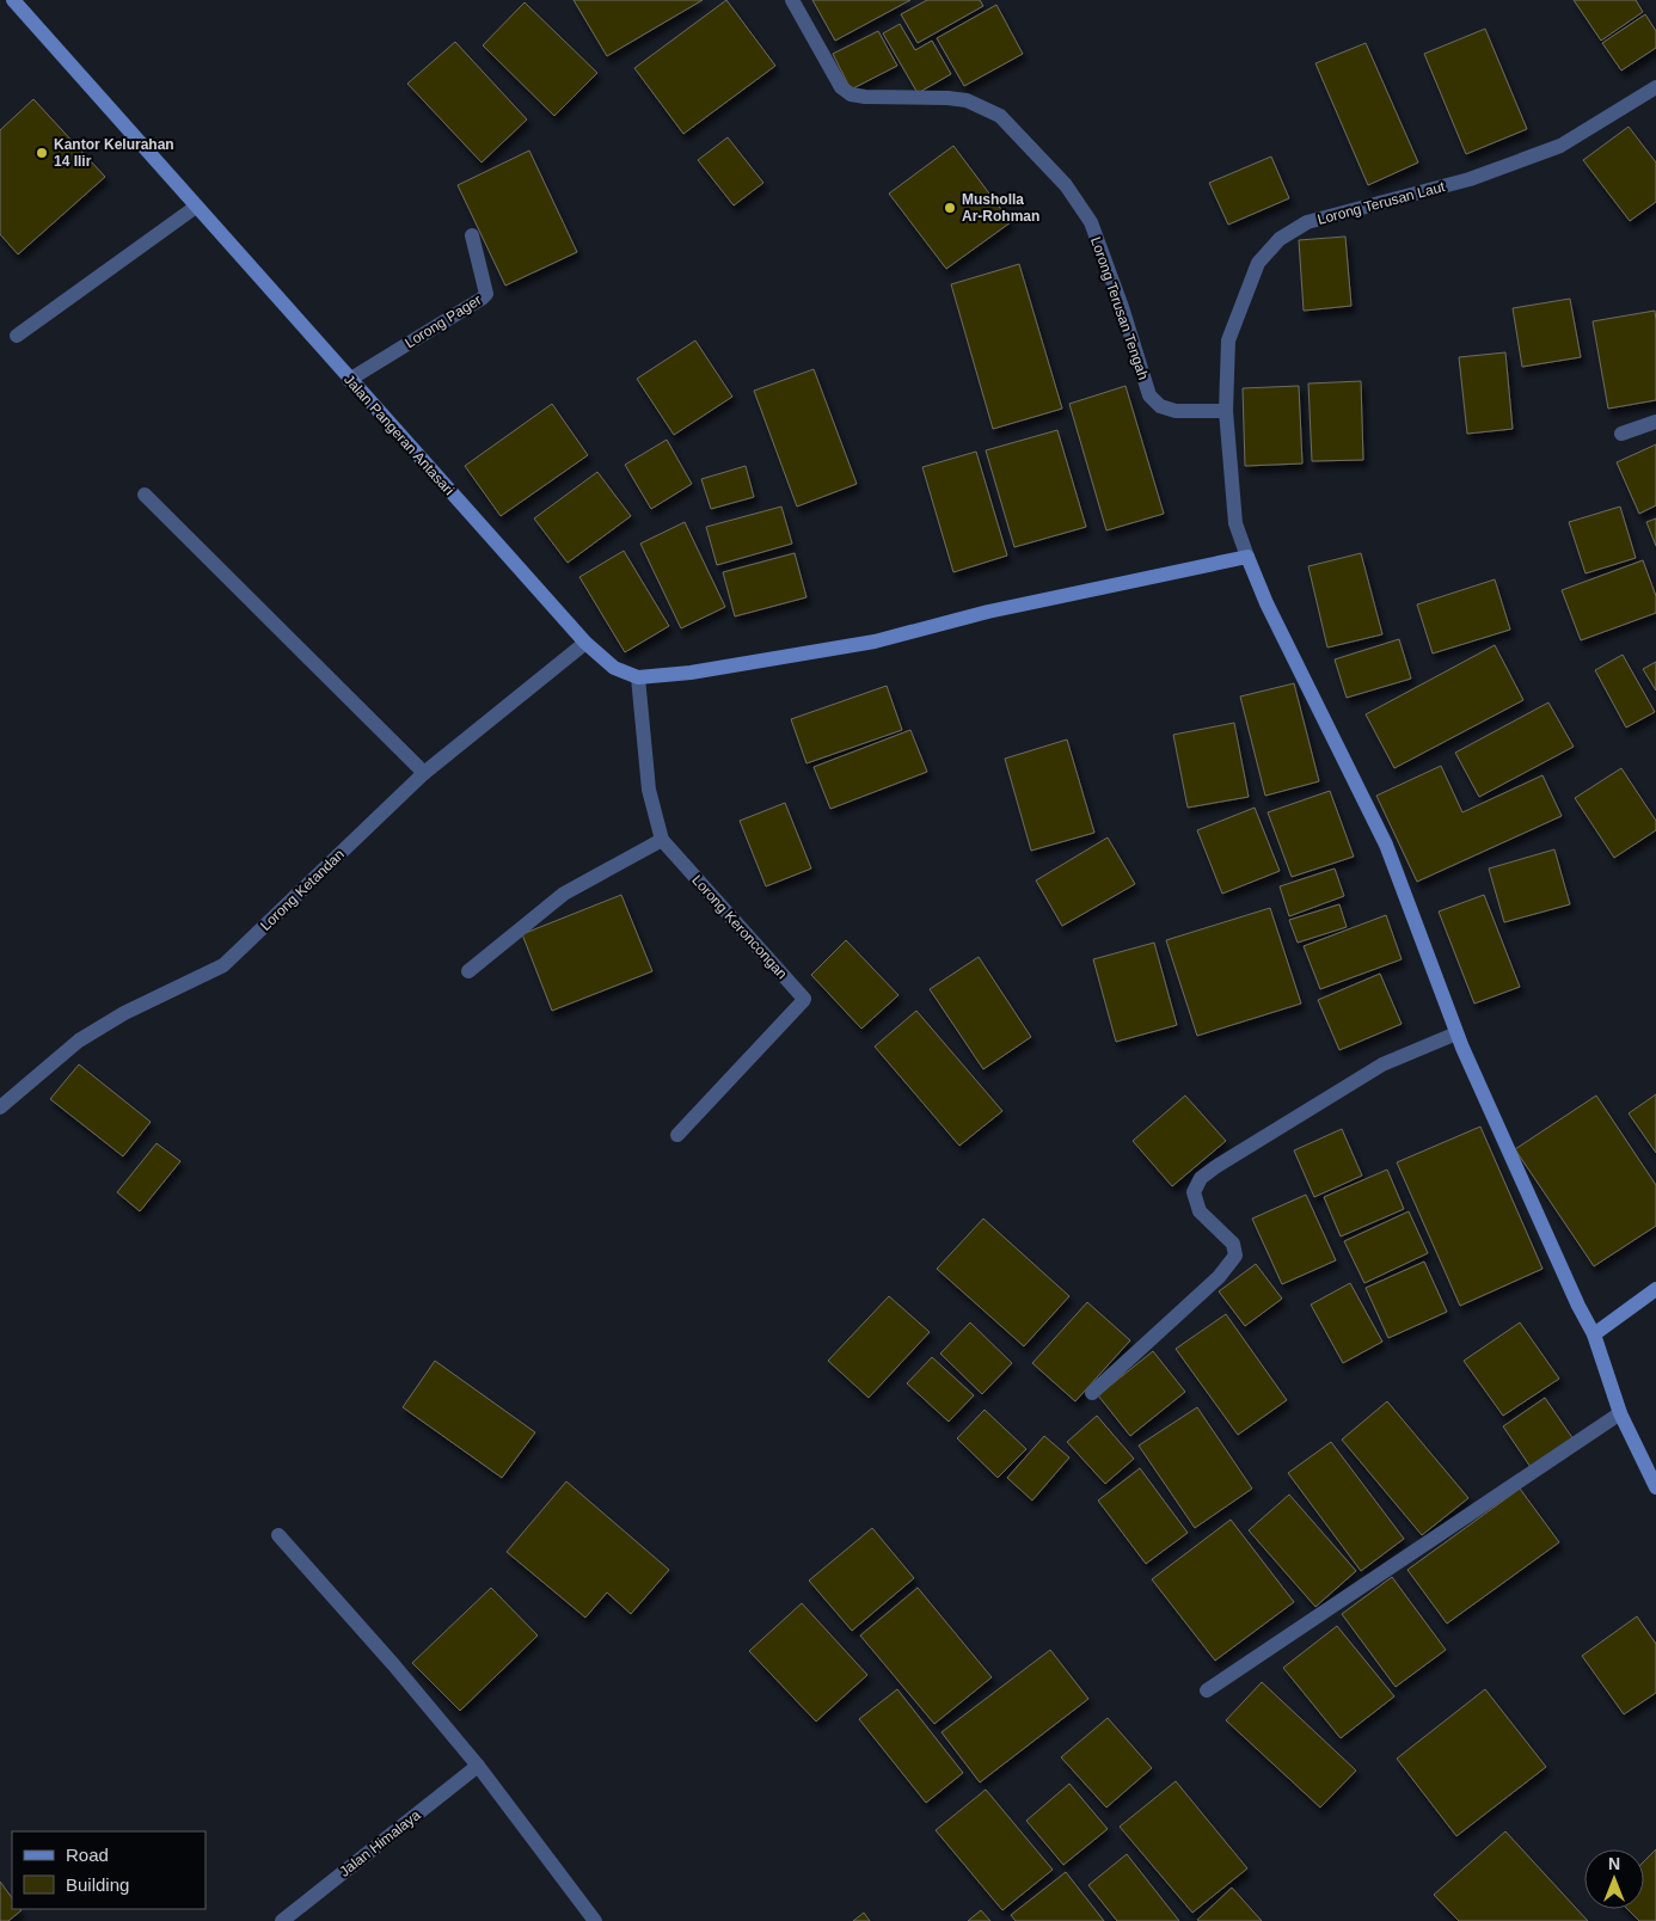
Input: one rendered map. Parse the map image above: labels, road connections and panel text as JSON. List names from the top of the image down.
{
  "streets": {
    "street": [
      "Lorong Terusan Laut",
      "Lorong Terusan Tengah",
      "Lorong Pager",
      "Jalan Pangeran Antasari",
      "Lorong Ketandan",
      "Lorong Keroncongan",
      "Jalan Himalaya"
    ]
  },
  "crossings": [
    ["Lorong Terusan Laut", "Lorong Terusan Tengah"],
    ["Lorong Terusan Laut", "Jalan Pangeran Antasari"],
    ["Lorong Pager", "Jalan Pangeran Antasari"],
    ["Jalan Pangeran Antasari", "Lorong Ketandan"],
    ["Jalan Pangeran Antasari", "Lorong Keroncongan"]
  ],
  "places": ["Kantor Kelurahan 14 Ilir", "Musholla Ar-Rohman"],
  "legend": ["Road", "Building"],
  "north": "top"
}
